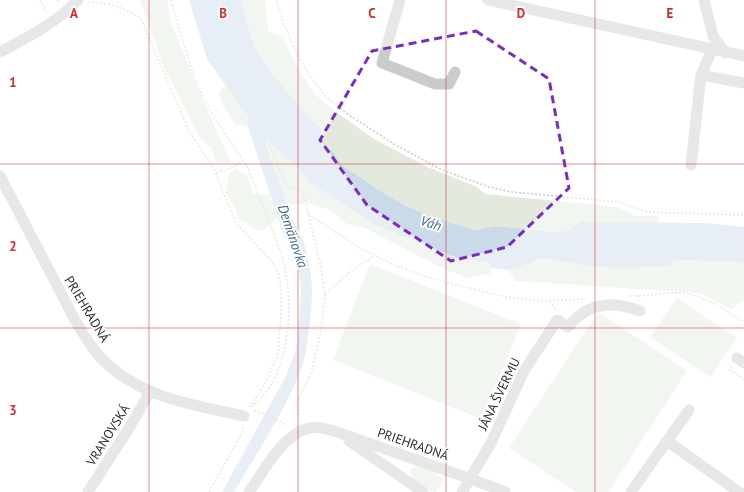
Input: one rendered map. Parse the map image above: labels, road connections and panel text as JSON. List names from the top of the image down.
{
  "streets": {
    "street": ["PRIEHRADNÁ", "JÁNA ŠVERMU", "VRANOVSKÁ"]
  },
  "crossings": [
    ["PRIEHRADNÁ", "JÁNA ŠVERMU"],
    ["PRIEHRADNÁ", "VRANOVSKÁ"]
  ],
  "water": ["Váh", "Demänovka"],
  "grid": {
    "columns": [
      "A",
      "B",
      "C",
      "D",
      "E"
    ],
    "rows": ["1", "2", "3"]
  }
}
